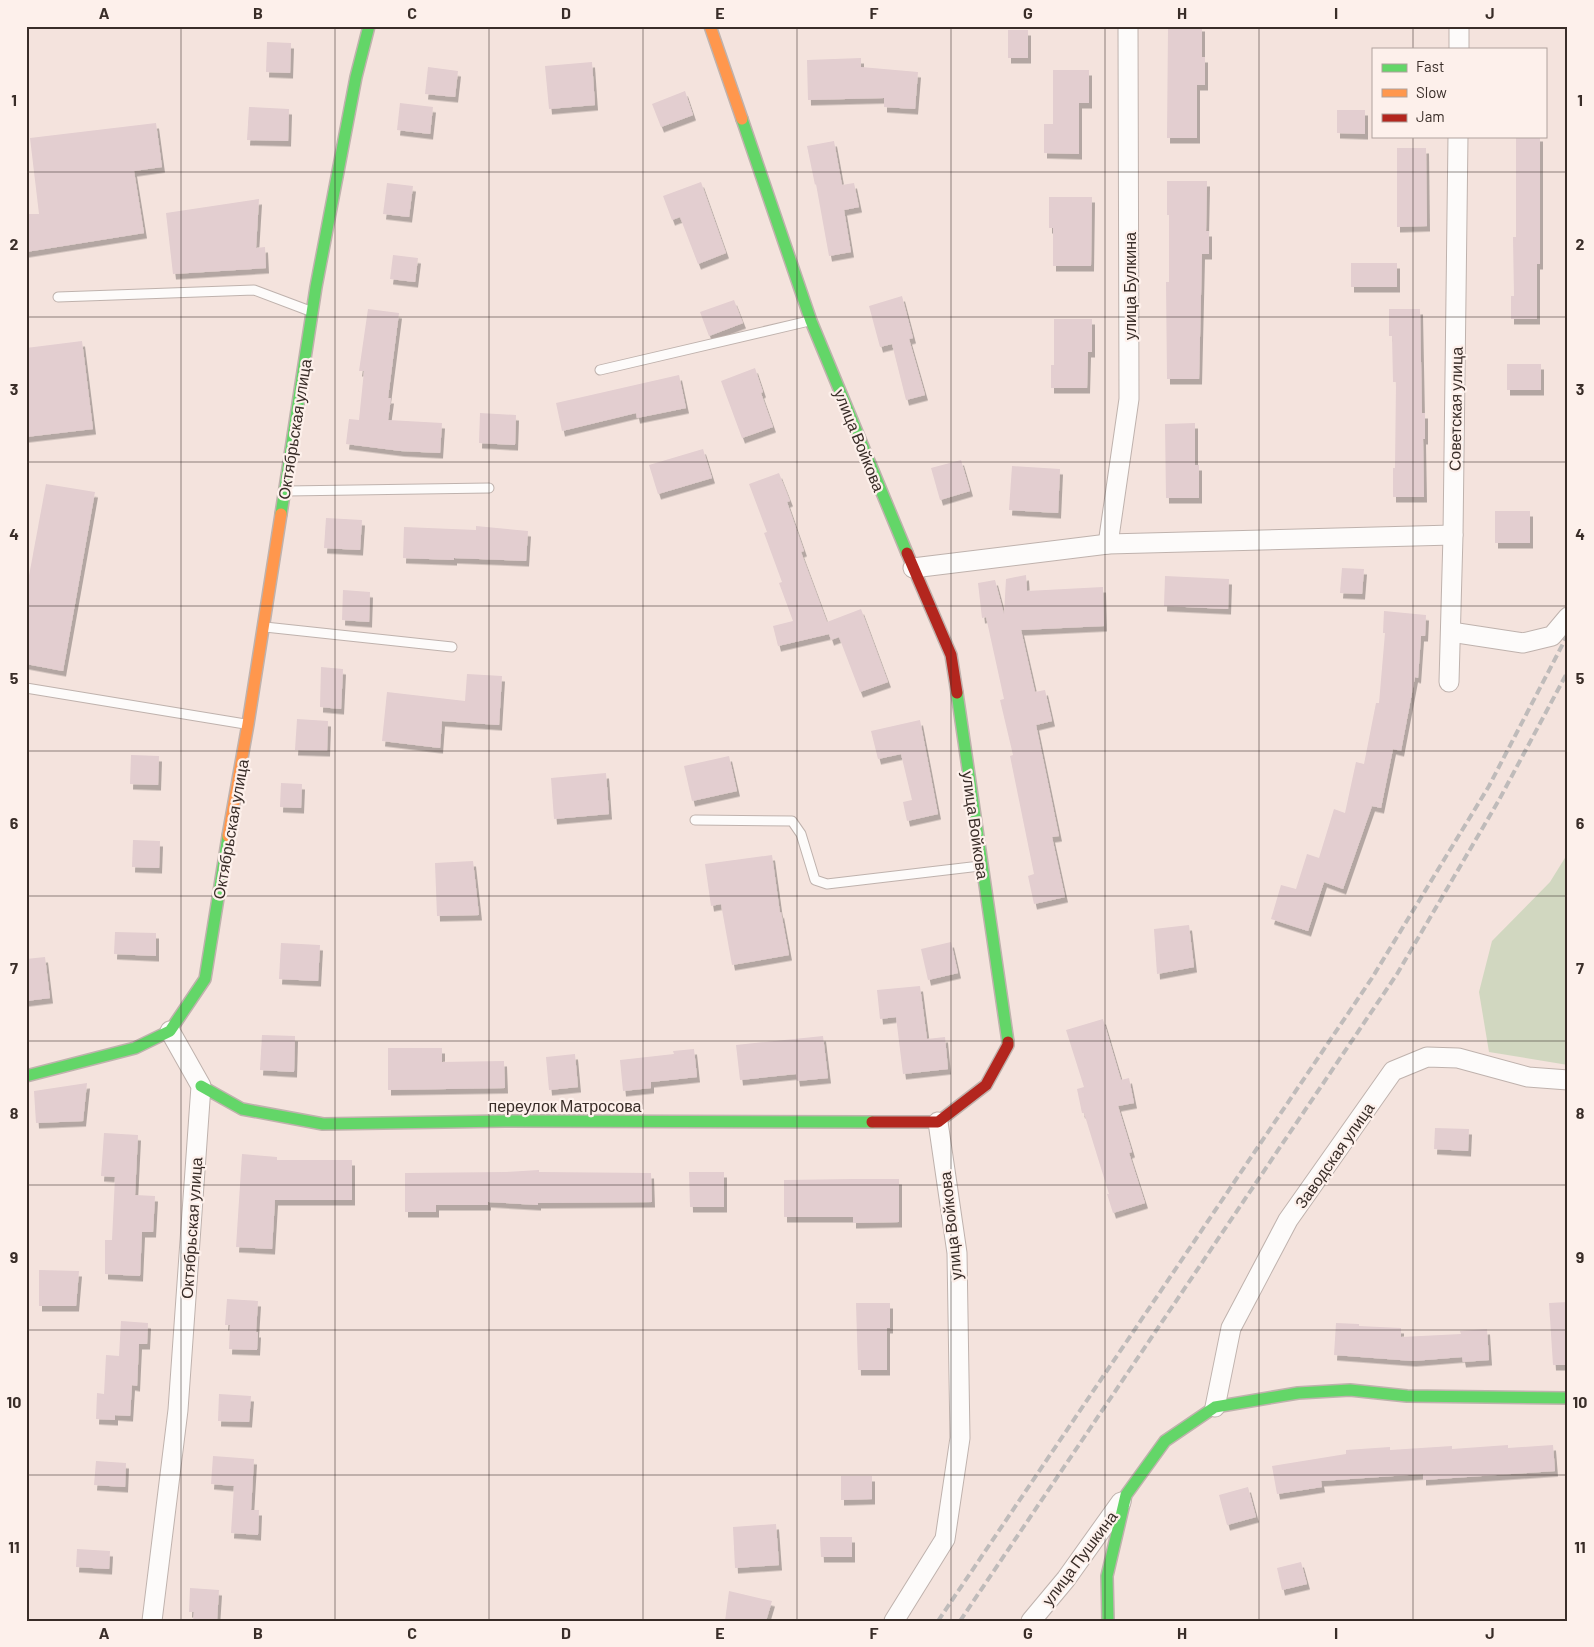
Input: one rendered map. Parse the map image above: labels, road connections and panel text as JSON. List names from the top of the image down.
{
  "streets": {
    "street": [
      "улица Булкина",
      "Советская улица",
      "Октябрьская улица",
      "улица Войкова",
      "переулок Матросова",
      "Заводская улица",
      "улица Пушкина"
    ]
  },
  "crossings": [
    ["Октябрьская улица", "переулок Матросова"],
    ["улица Войкова", "переулок Матросова"]
  ],
  "legend": ["Fast", "Slow", "Jam"],
  "grid": {
    "columns": [
      "A",
      "B",
      "C",
      "D",
      "E",
      "F",
      "G",
      "H",
      "I",
      "J"
    ],
    "rows": [
      "1",
      "2",
      "3",
      "4",
      "5",
      "6",
      "7",
      "8",
      "9",
      "10",
      "11"
    ]
  }
}
